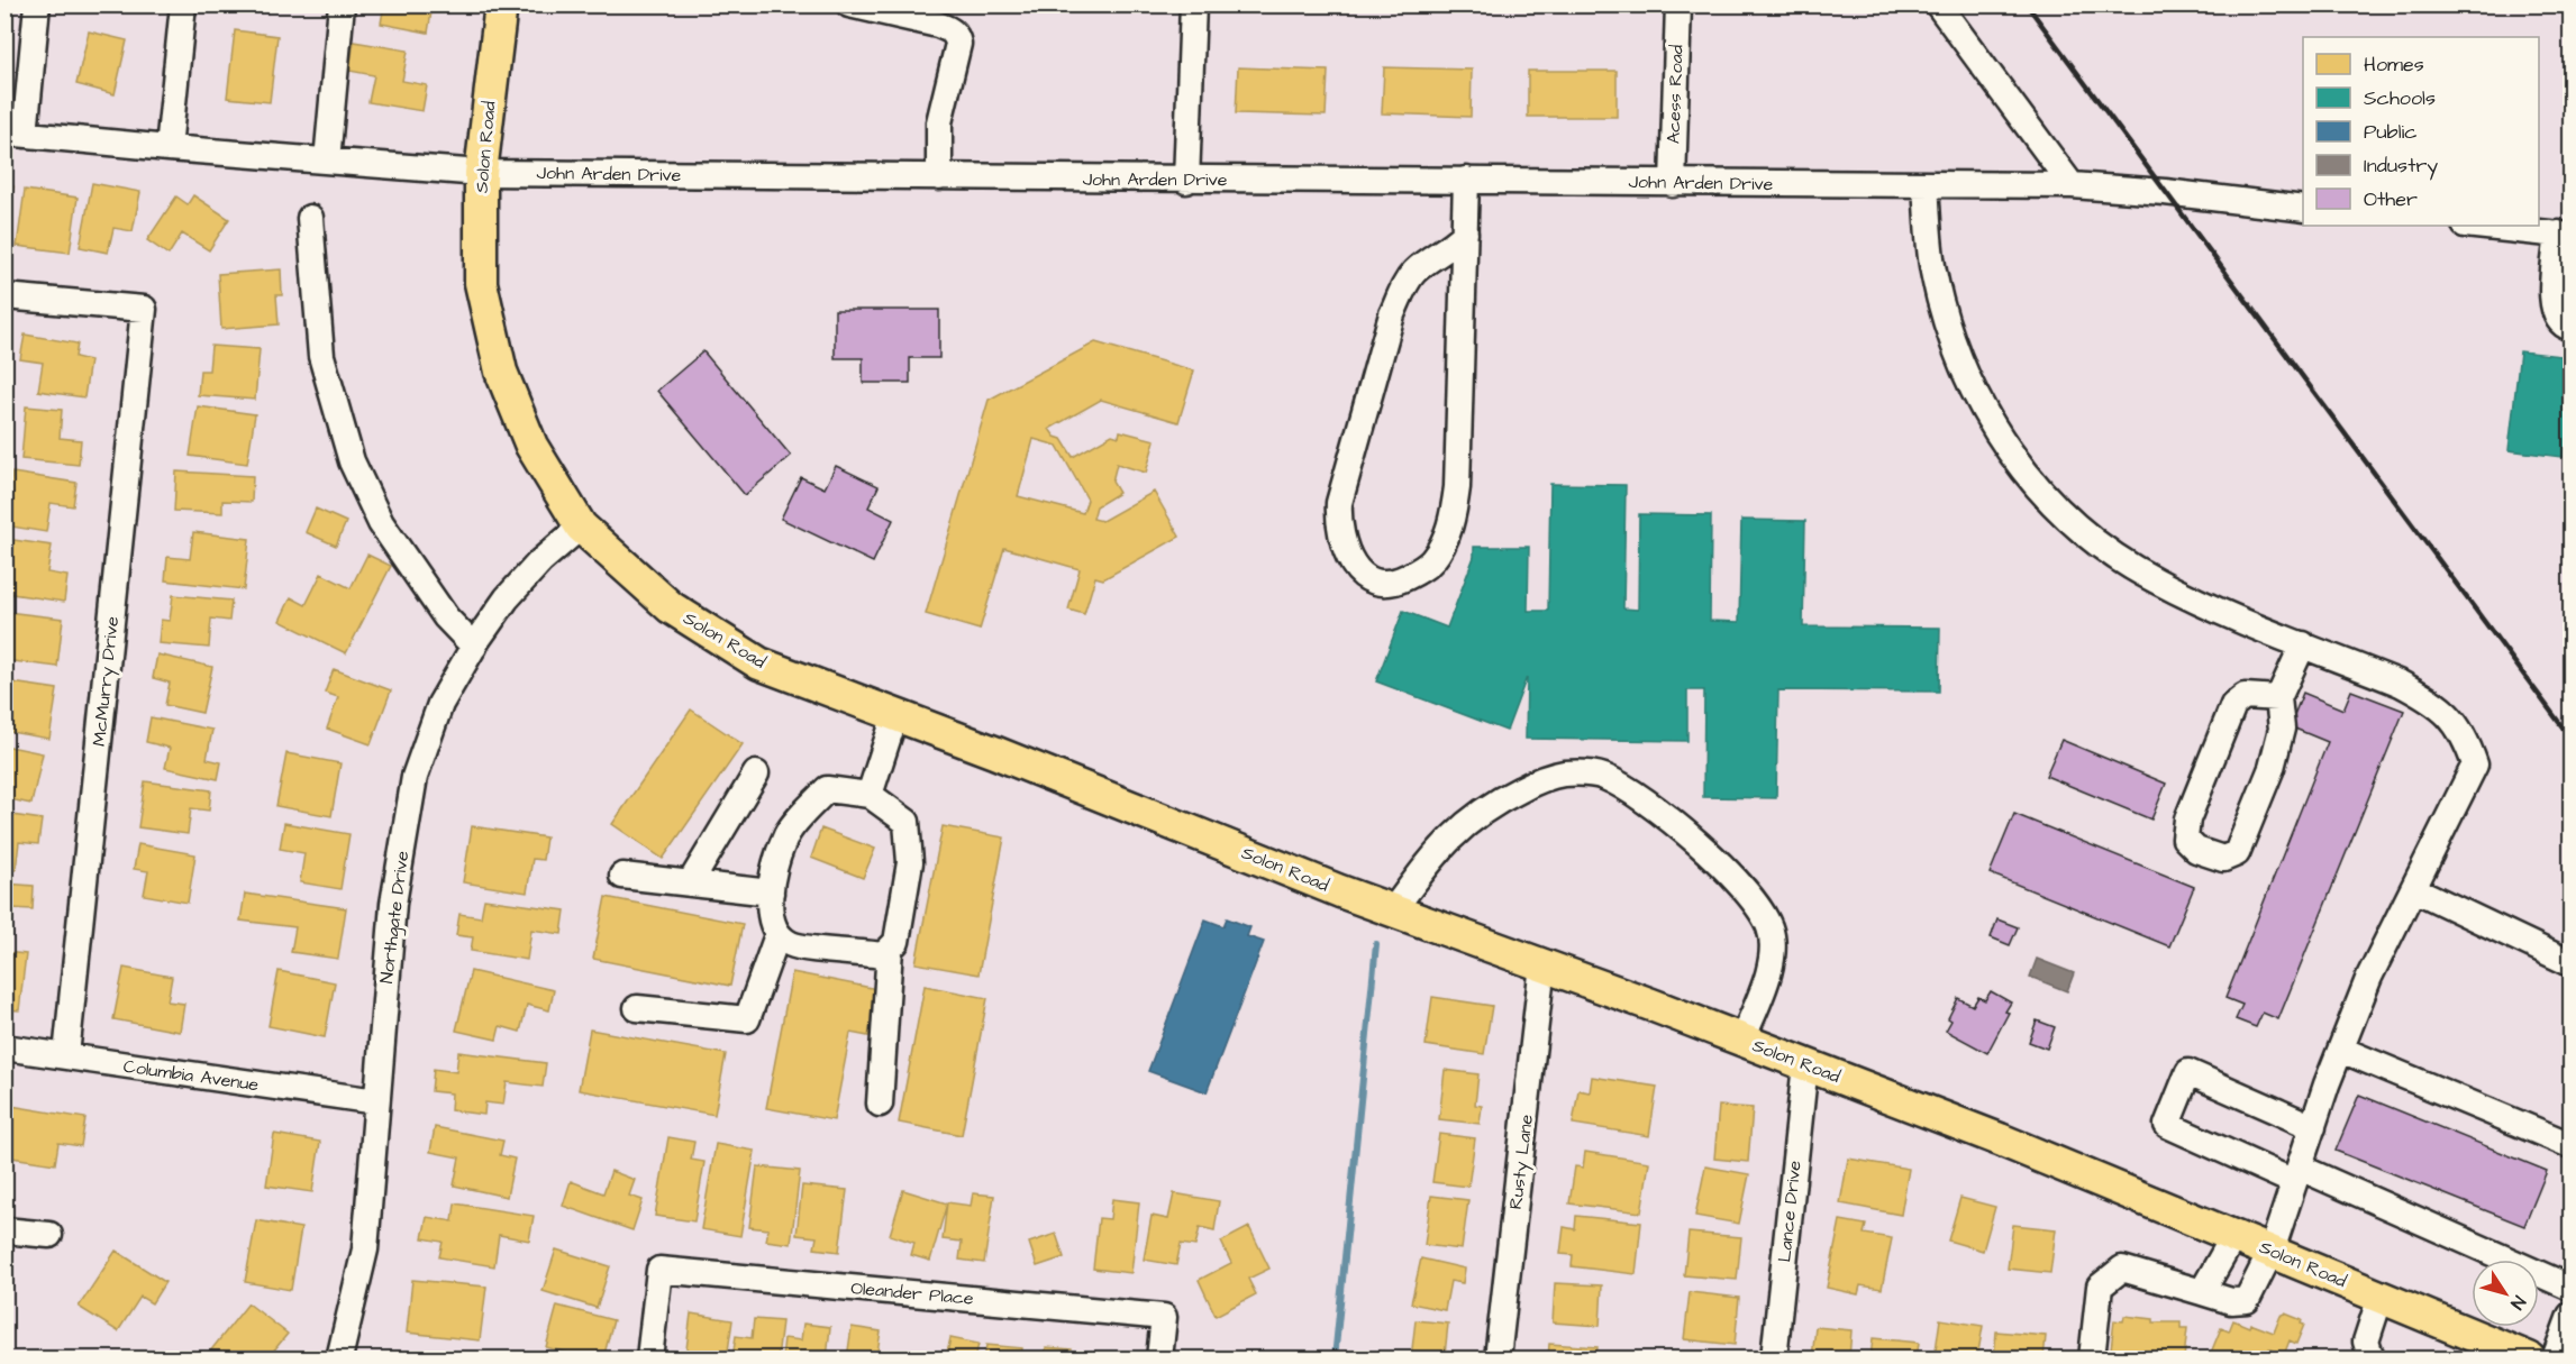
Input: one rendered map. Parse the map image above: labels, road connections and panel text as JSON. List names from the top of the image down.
{
  "streets": {
    "main road": ["Solon Road"],
    "street": [
      "Acess Road",
      "John Arden Drive",
      "McMurry Drive",
      "Northgate Drive",
      "Columbia Avenue",
      "Rusty Lane",
      "Lance Drive",
      "Oleander Place"
    ]
  },
  "crossings": [
    ["Acess Road", "John Arden Drive"],
    ["Solon Road", "John Arden Drive"],
    ["Solon Road", "Northgate Drive"],
    ["Solon Road", "Rusty Lane"],
    ["Solon Road", "Lance Drive"],
    ["McMurry Drive", "Columbia Avenue"],
    ["Northgate Drive", "Columbia Avenue"]
  ],
  "legend": [
    "Homes",
    "Schools",
    "Public",
    "Industry",
    "Other"
  ],
  "north": "bottom right"
}
